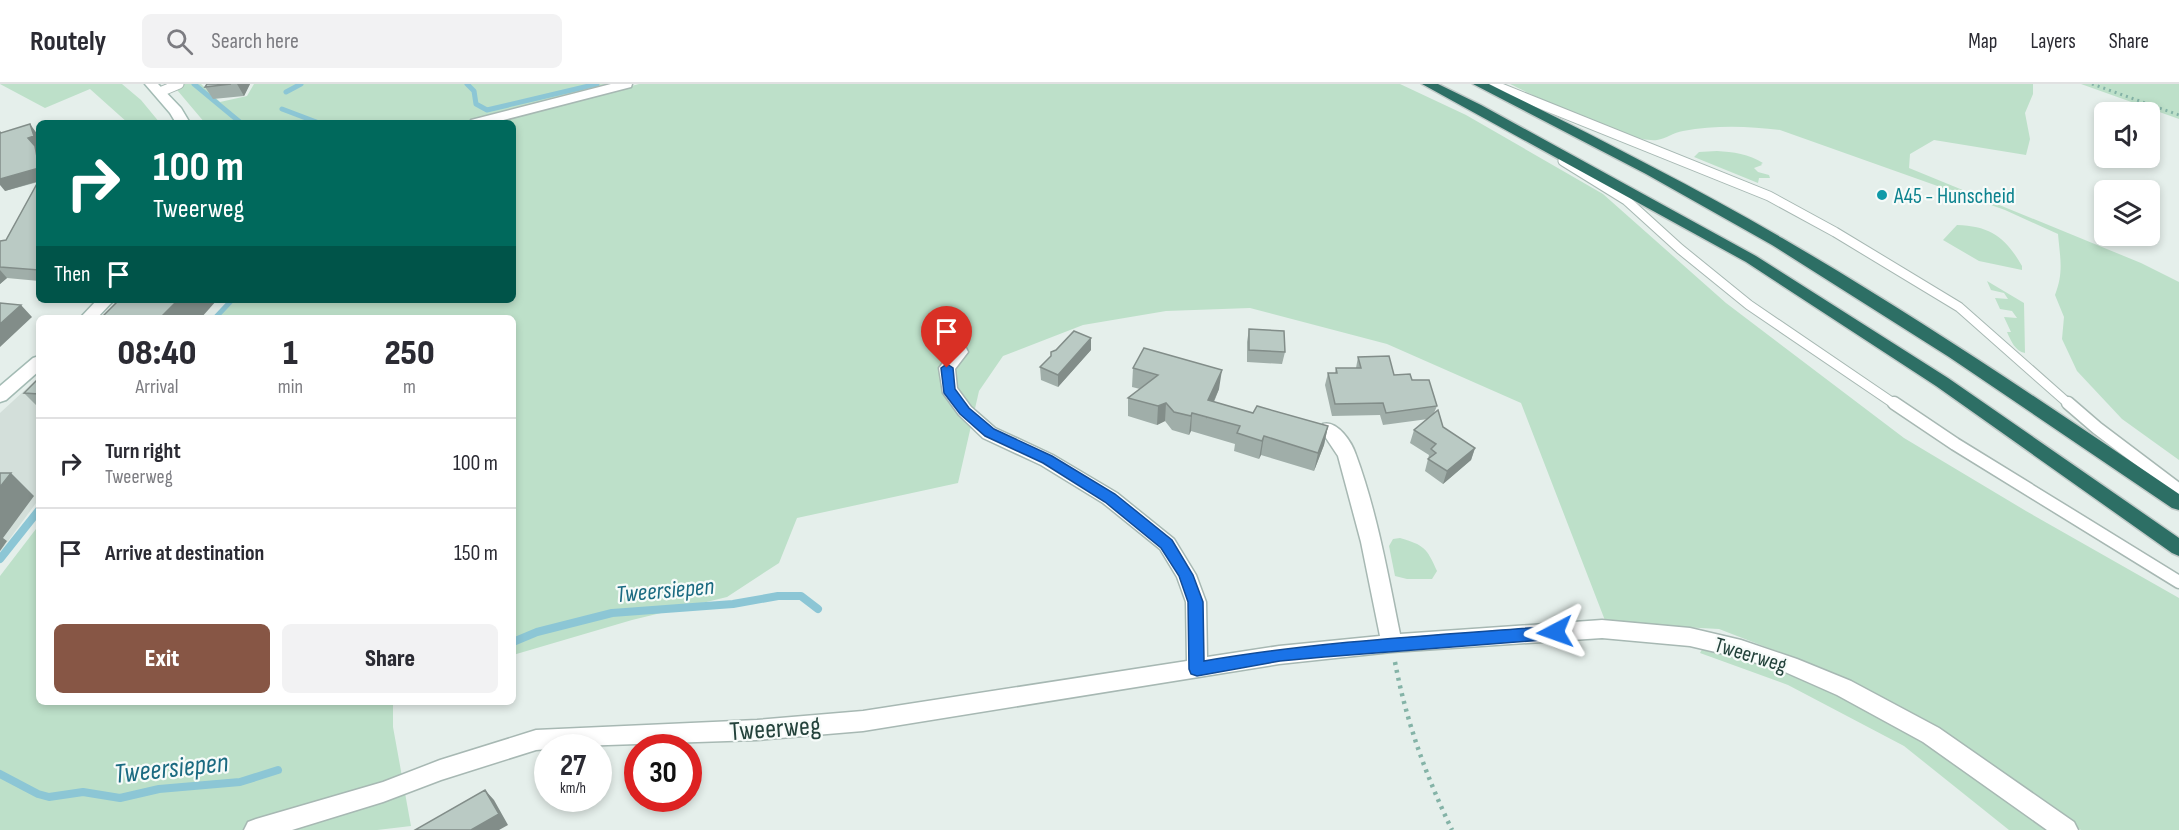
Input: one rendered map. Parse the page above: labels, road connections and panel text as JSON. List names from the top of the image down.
{
  "streets": {
    "street": ["Tweerweg"]
  },
  "water": ["Tweersiepen"],
  "places": ["A45 - Hunscheid"],
  "page": {
    "header": "Routely",
    "search": "Search here",
    "nav": ["Map", "Layers", "Share"],
    "turn": ["100 m", "Tweerweg"],
    "then": "Then",
    "eta": [
      "08:40",
      "Arrival",
      "1",
      "min",
      "250",
      "m"
    ],
    "list": [
      {
        "name": "Turn right",
        "note": "Tweerweg",
        "value": "100 m"
      },
      {
        "name": "Arrive at destination",
        "value": "150 m"
      }
    ],
    "buttons": ["Exit", "Share"],
    "speed": "27 km/h",
    "limit": "30"
  }
}
